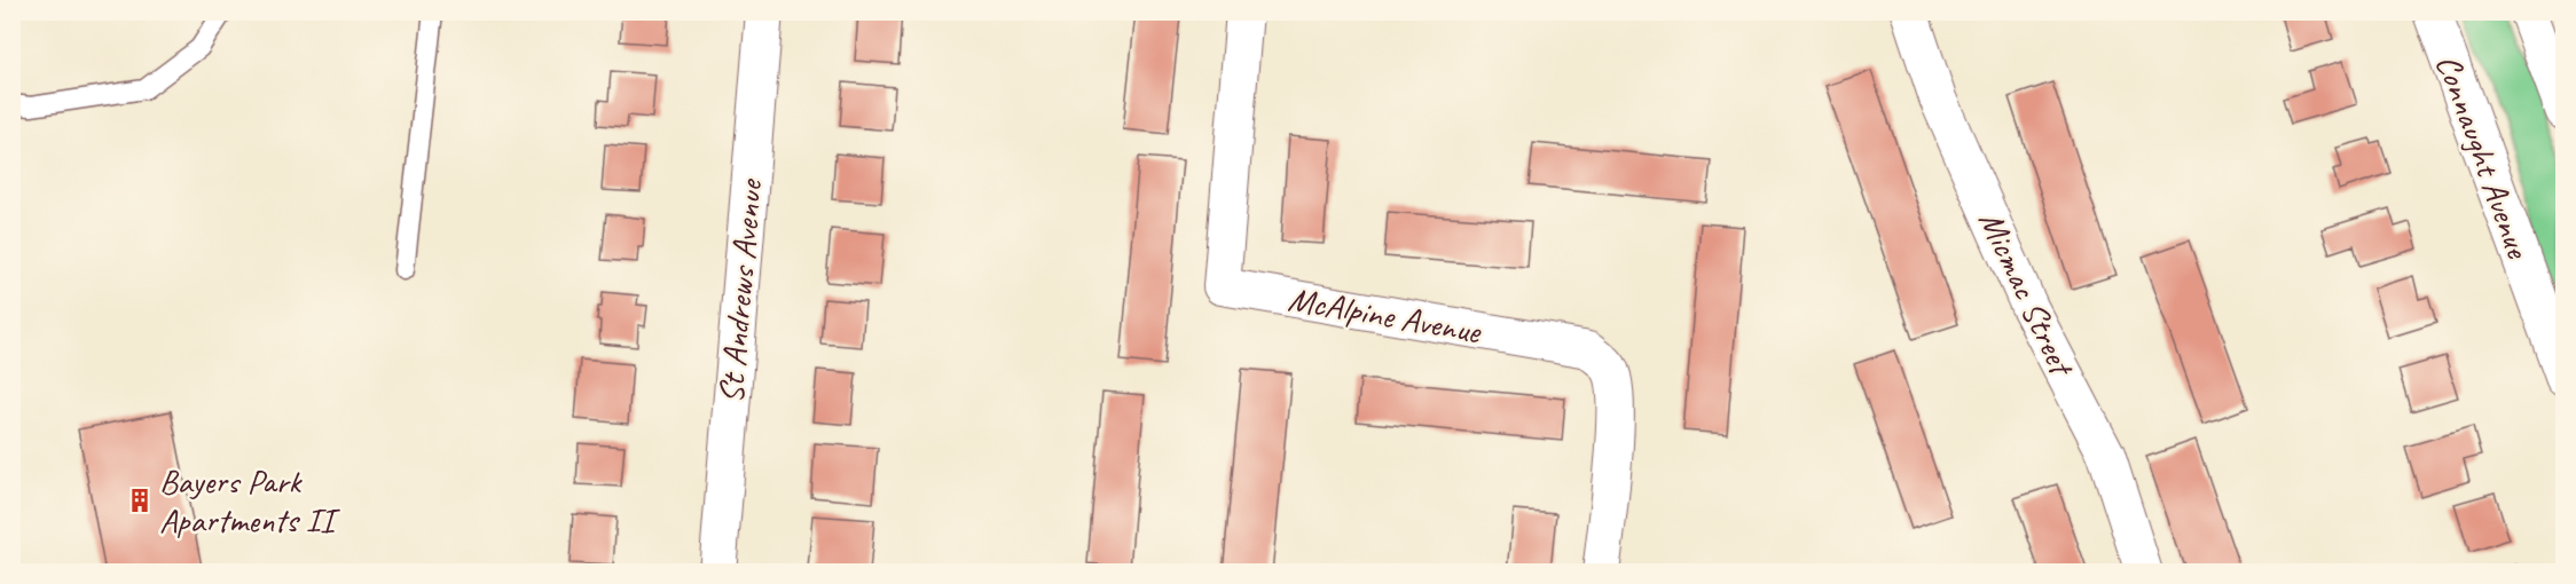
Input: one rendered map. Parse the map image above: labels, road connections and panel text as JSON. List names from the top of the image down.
{
  "streets": {
    "main road": ["Connaught Avenue"],
    "street": ["St Andrews Avenue", "Micmac Street", "McAlpine Avenue"]
  },
  "places": {
    "building": ["Bayers Park Apartments II"]
  }
}
